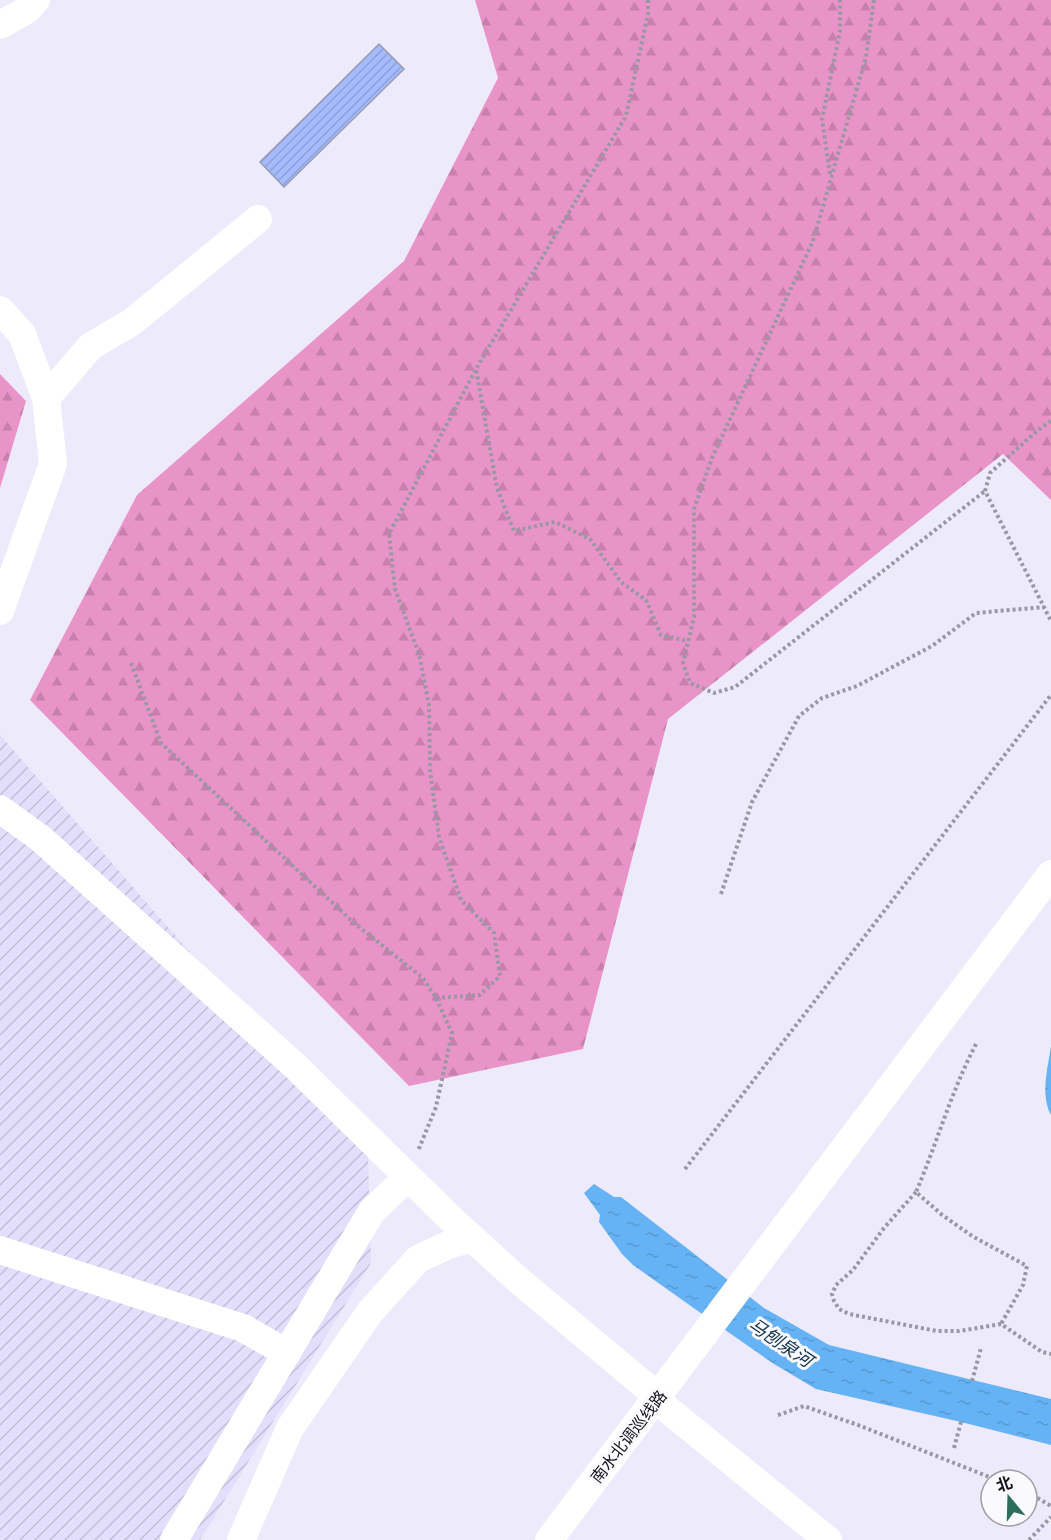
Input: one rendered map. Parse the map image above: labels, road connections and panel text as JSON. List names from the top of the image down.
{
  "streets": {
    "street": ["南水北调巡线路"]
  },
  "water": ["马刨泉河"],
  "north": "top"
}
